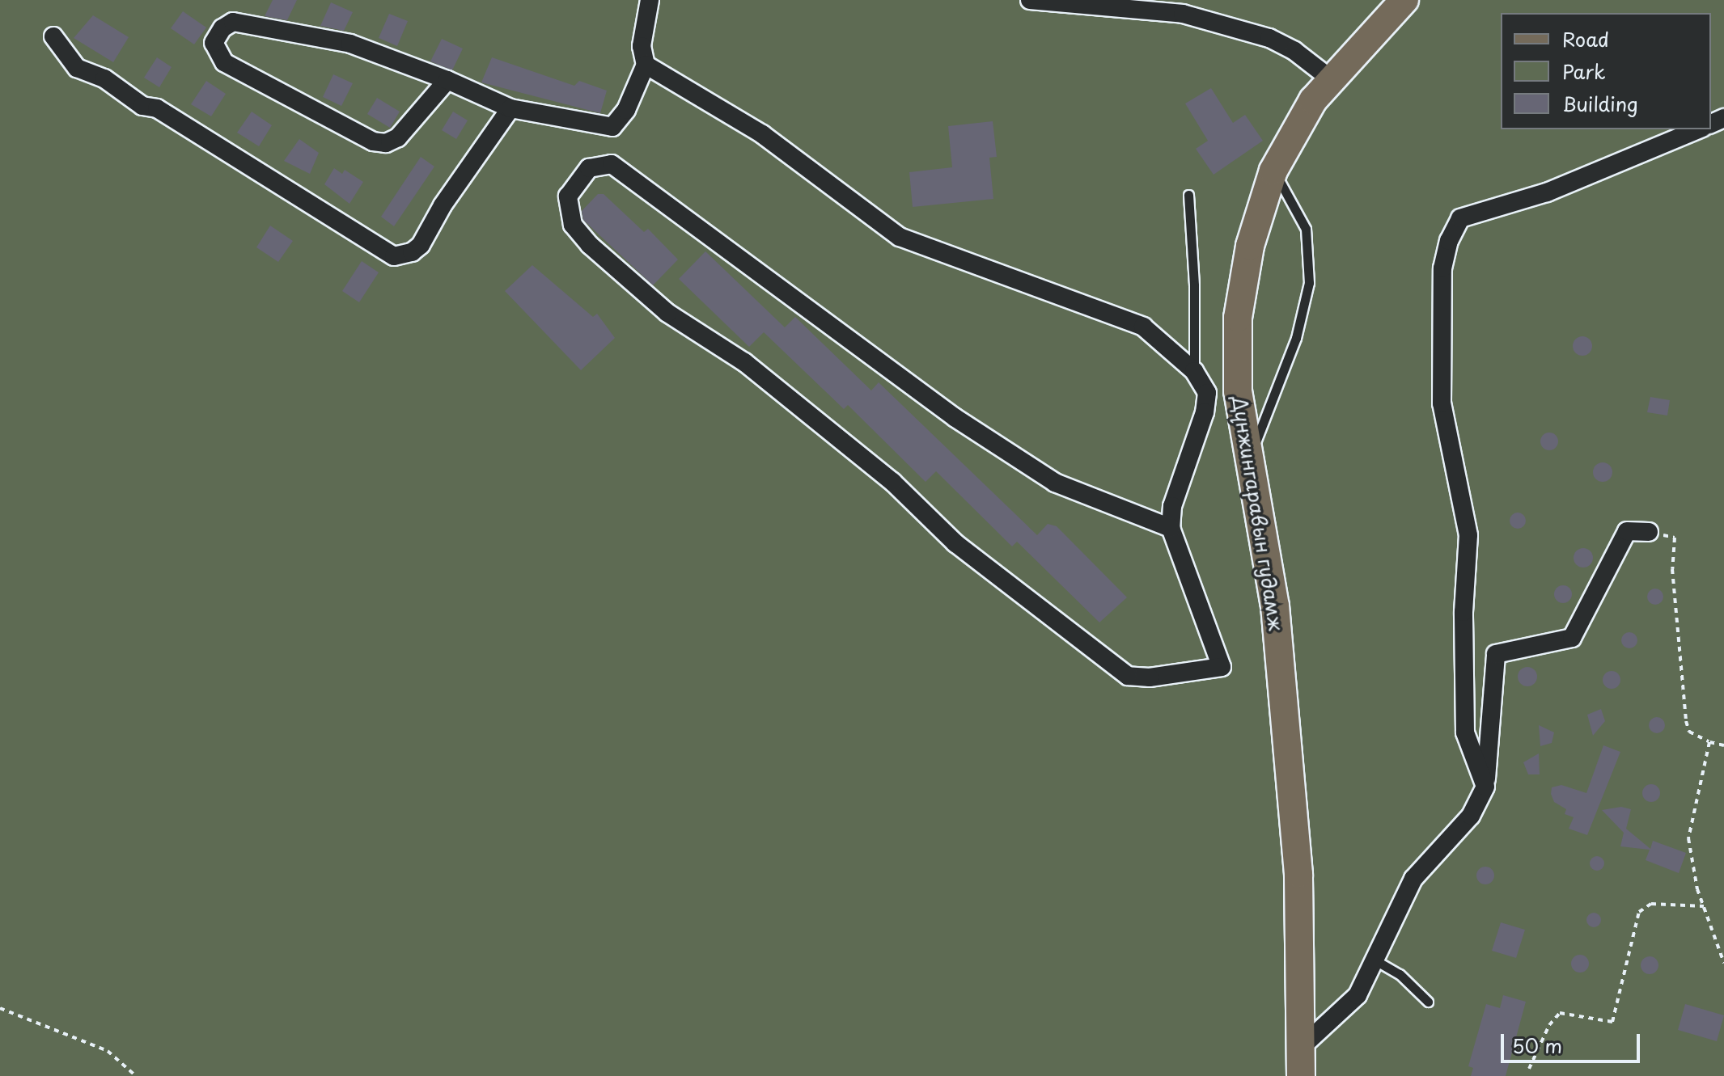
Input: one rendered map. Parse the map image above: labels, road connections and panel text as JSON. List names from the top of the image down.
{
  "streets": {
    "main road": ["Дүнжингаравын гудамж"]
  },
  "legend": ["Road", "Park", "Building"],
  "scale_bar": "50 m"
}
